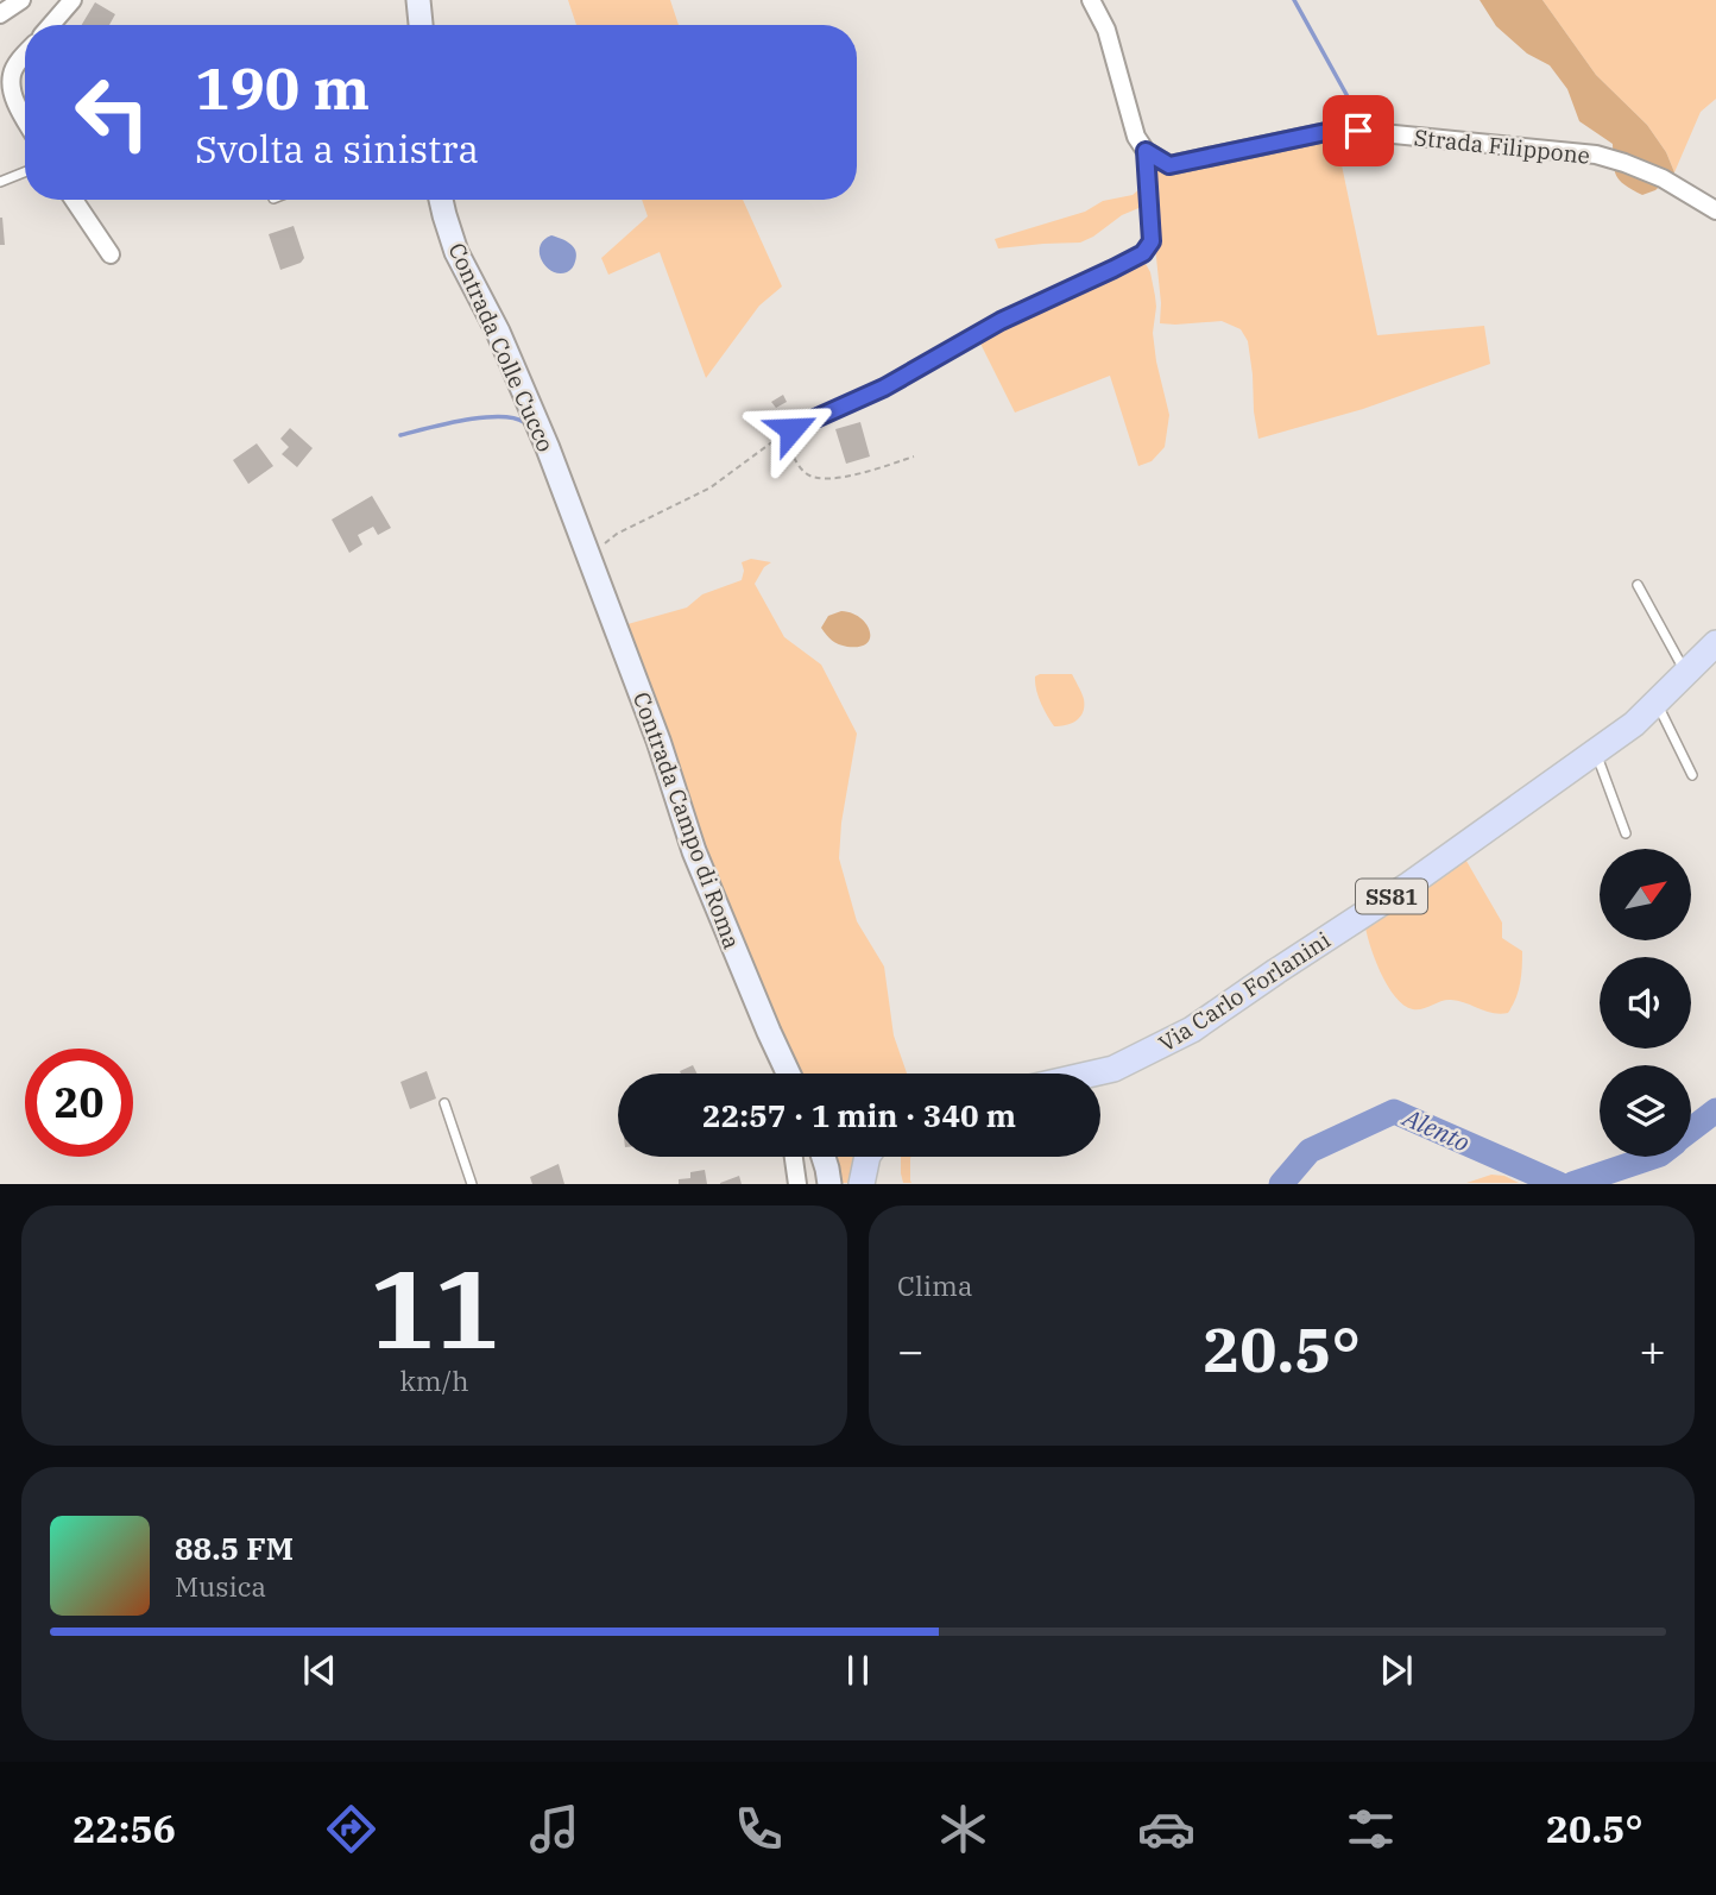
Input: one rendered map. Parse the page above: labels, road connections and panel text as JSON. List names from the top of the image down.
{
  "streets": {
    "main road": ["SS81", "Via Carlo Forlanini"],
    "street": ["Strada Filippone", "Contrada Colle Cucco", "Contrada Campo di Roma"]
  },
  "crossings": [
    ["Contrada Colle Cucco", "Contrada Campo di Roma"]
  ],
  "water": ["Alento"],
  "north": "top right",
  "page": {
    "turn": ["190 m", "Svolta a sinistra"],
    "limit": "20",
    "trip": "22:57 · 1 min · 340 m",
    "tile": [
      ["11", "km/h"],
      "Clima"
    ],
    "heat": ["−", "20.5°", "+"],
    "song": ["88.5 FM", "Musica"],
    "tabs": ["22:56", "20.5°"]
  }
}
